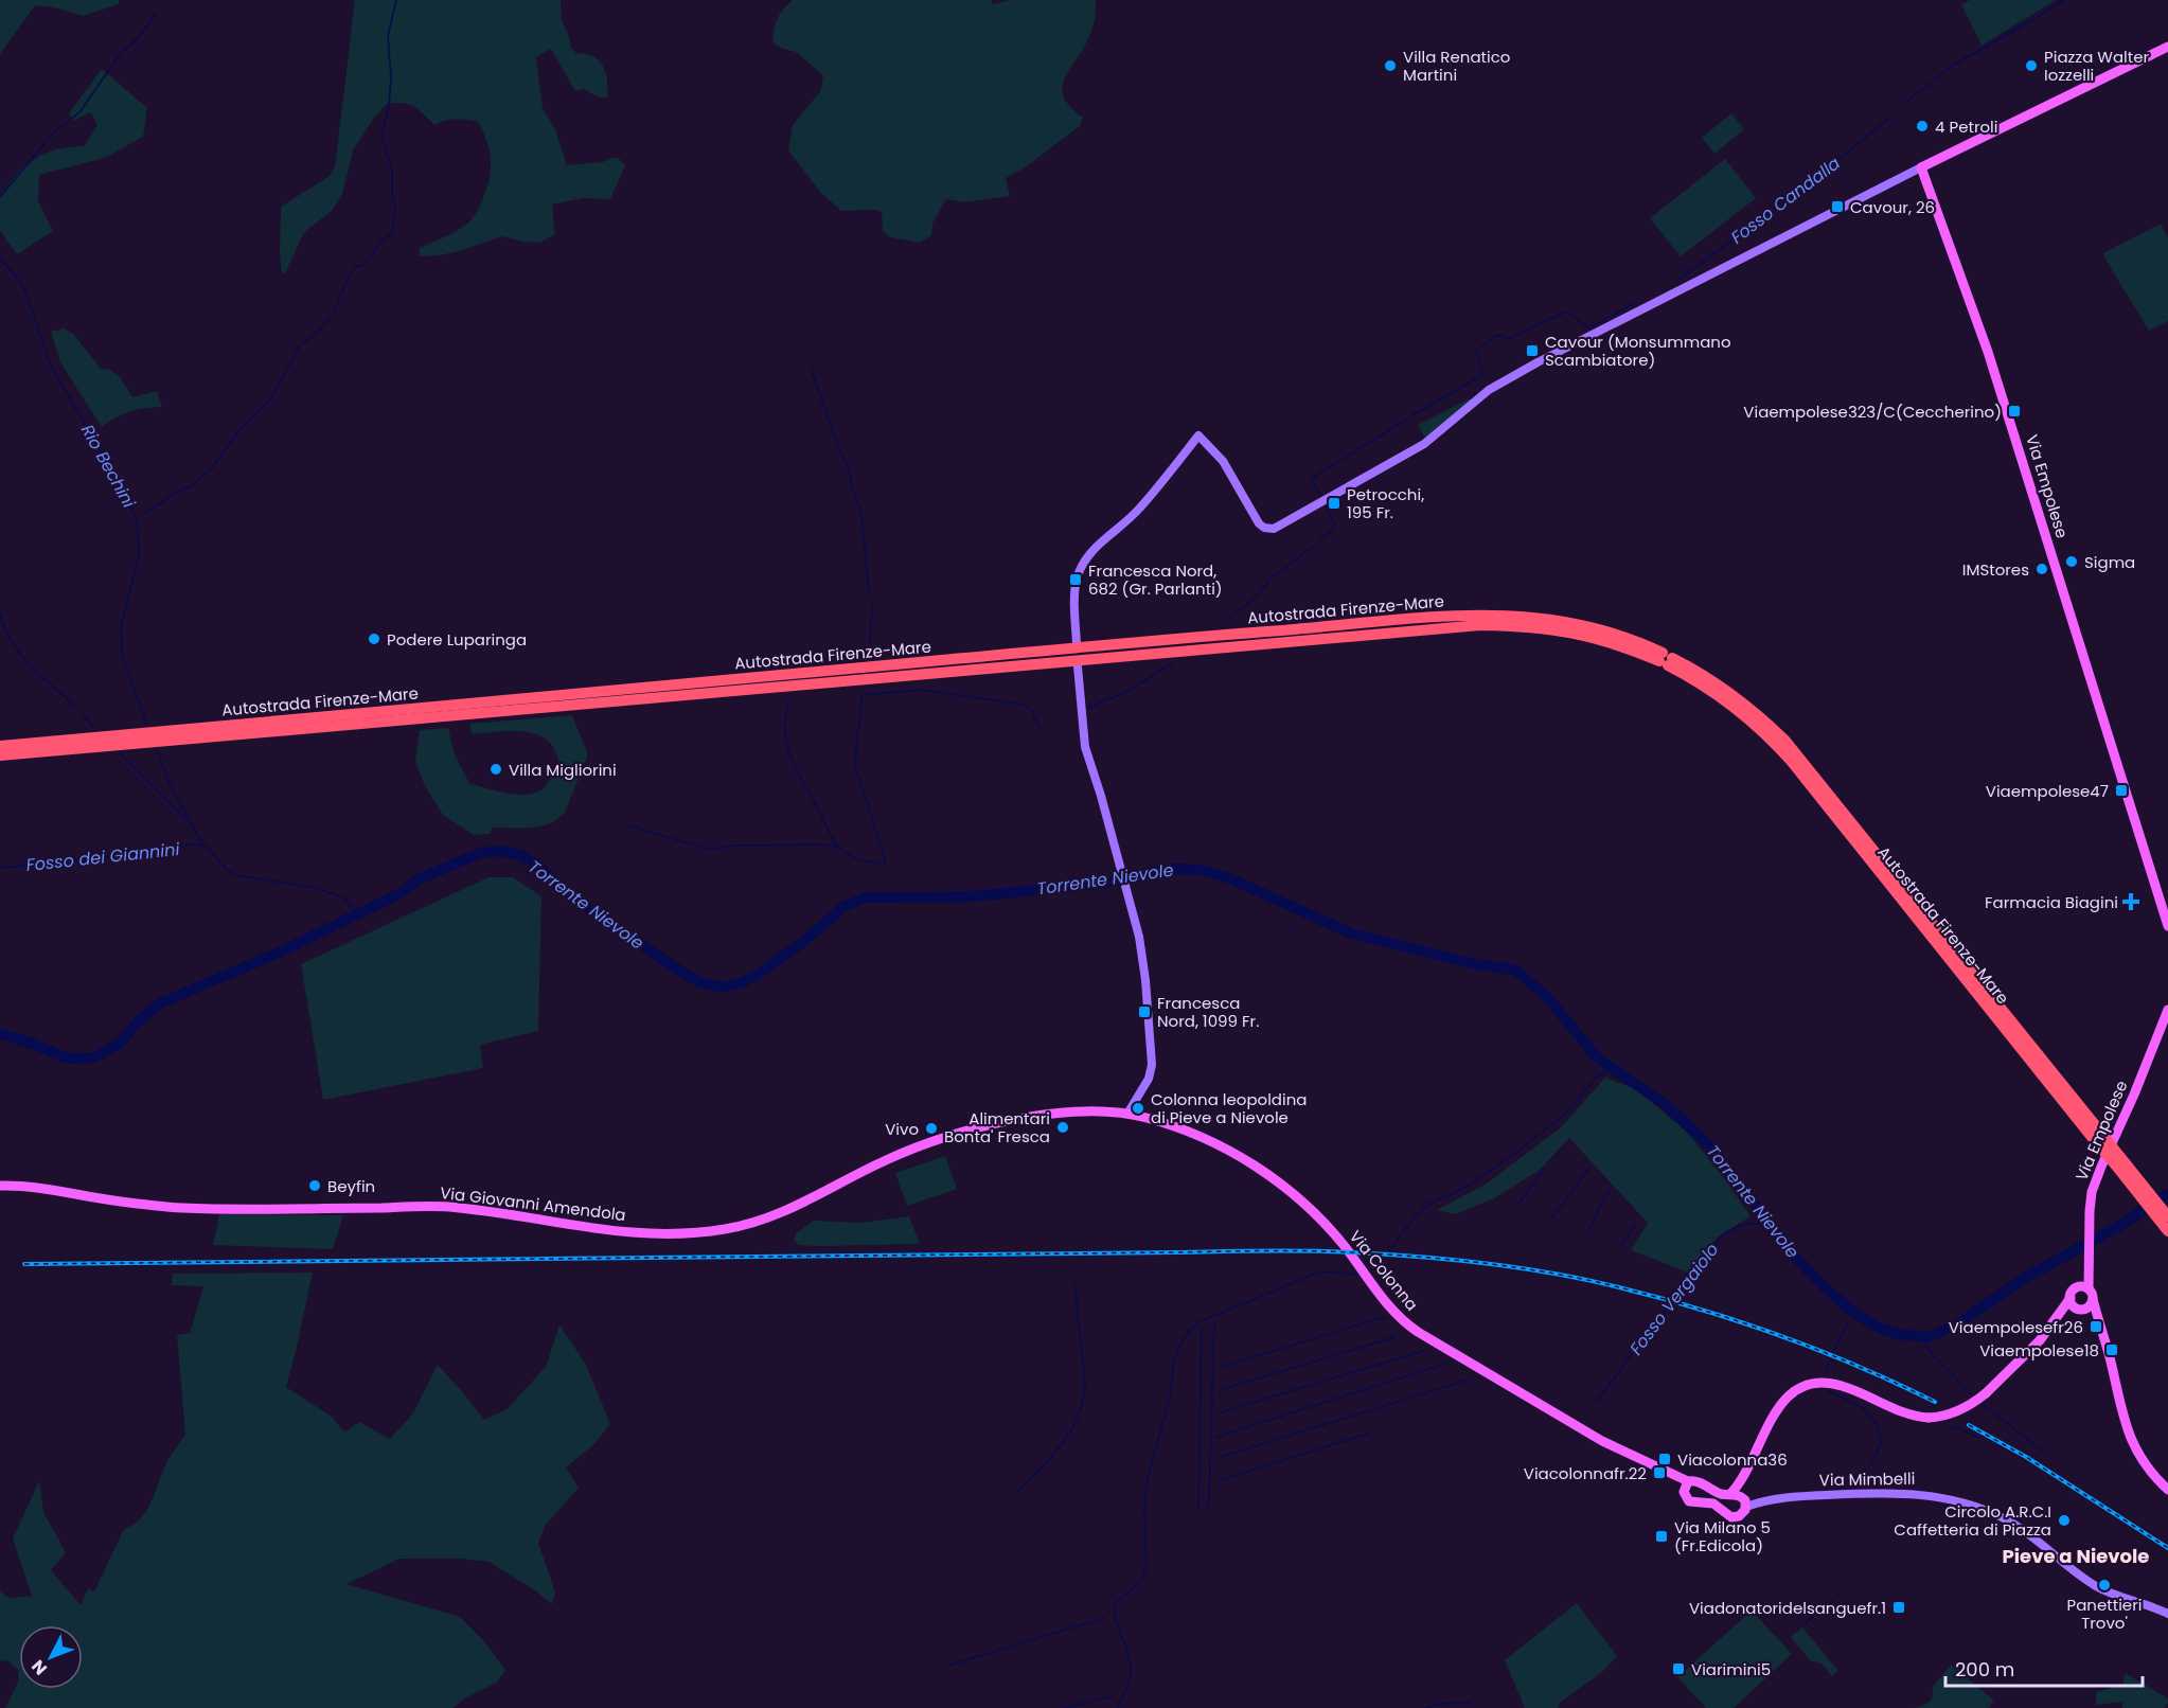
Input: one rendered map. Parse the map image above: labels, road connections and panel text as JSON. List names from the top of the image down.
{
  "streets": {
    "highway": ["Autostrada Firenze-Mare"],
    "main road": [
      "Via Empolese",
      "Via Giovanni Amendola",
      "Via Colonna",
      "Via Mimbelli"
    ]
  },
  "crossings": [
    ["Via Giovanni Amendola", "Via Colonna"]
  ],
  "districts": ["Pieve a Nievole"],
  "water": [
    "Fosso Candalla",
    "Rio Bechini",
    "Fosso dei Giannini",
    "Torrente Nievole",
    "Fosso Vergaiolo"
  ],
  "places": {
    "other": [
      "Villa Renatico Martini",
      "Piazza Walter Iozzelli",
      "4 Petroli",
      "Sigma",
      "IMStores",
      "Podere Luparinga",
      "Villa Migliorini",
      "Colonna leopoldina di Pieve a Nievole",
      "Alimentari Bonta' Fresca",
      "Vivo",
      "Beyfin",
      "Circolo A.R.C.I Caffetteria di Piazza",
      "Panettieri Trovo'"
    ],
    "transit": [
      "Cavour, 26",
      "Cavour (Monsummano Scambiatore)",
      "Viaempolese323/C(Ceccherino)",
      "Petrocchi, 195 Fr.",
      "Francesca Nord, 682 (Gr. Parlanti)",
      "Viaempolese47",
      "Francesca Nord, 1099 Fr.",
      "Viaempolesefr26",
      "Viaempolese18",
      "Viacolonna36",
      "Viacolonnafr.22",
      "Via Milano 5 (Fr.Edicola)",
      "Viadonatoridelsanguefr.1",
      "Viarimini5"
    ],
    "health": ["Farmacia Biagini"]
  },
  "scale_bar": "200 m",
  "north": "bottom left"
}
